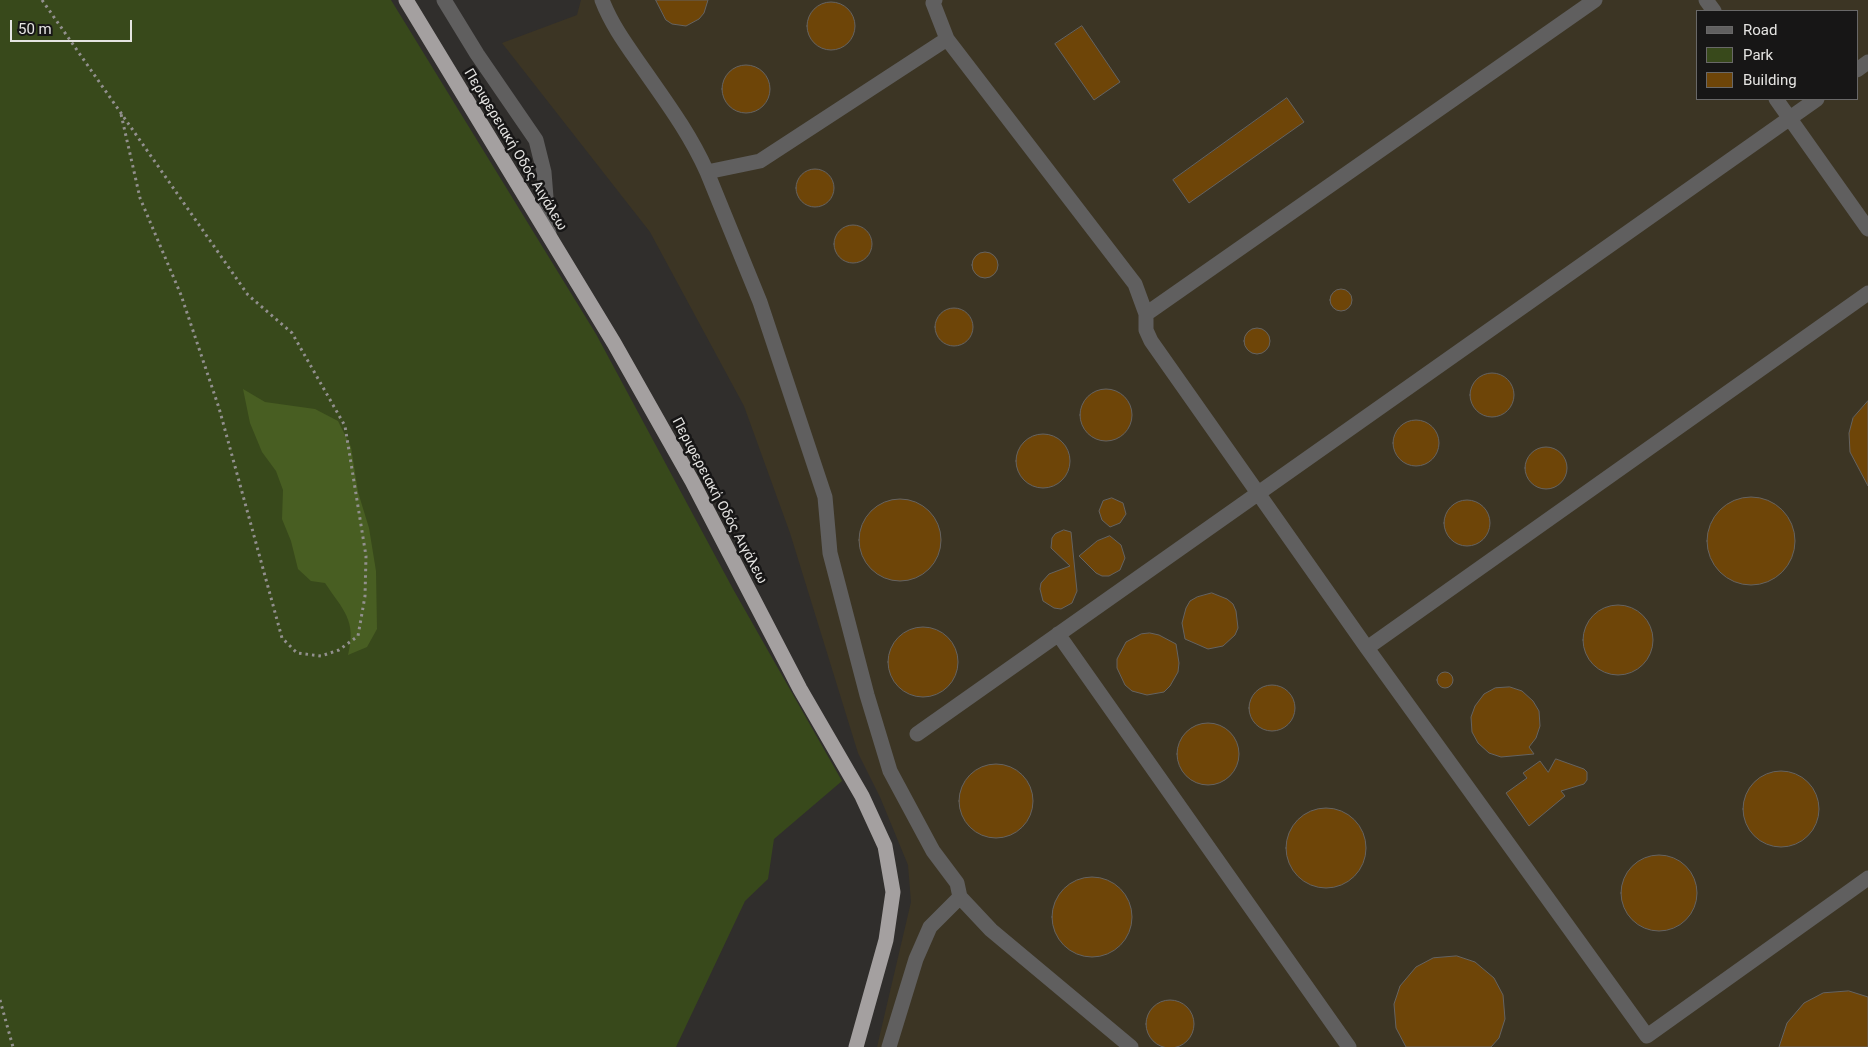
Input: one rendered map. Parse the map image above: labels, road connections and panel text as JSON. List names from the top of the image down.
{
  "streets": {
    "highway": ["Περιφερειακή Οδός Αιγάλεω"]
  },
  "legend": ["Road", "Park", "Building"],
  "scale_bar": "50 m"
}
